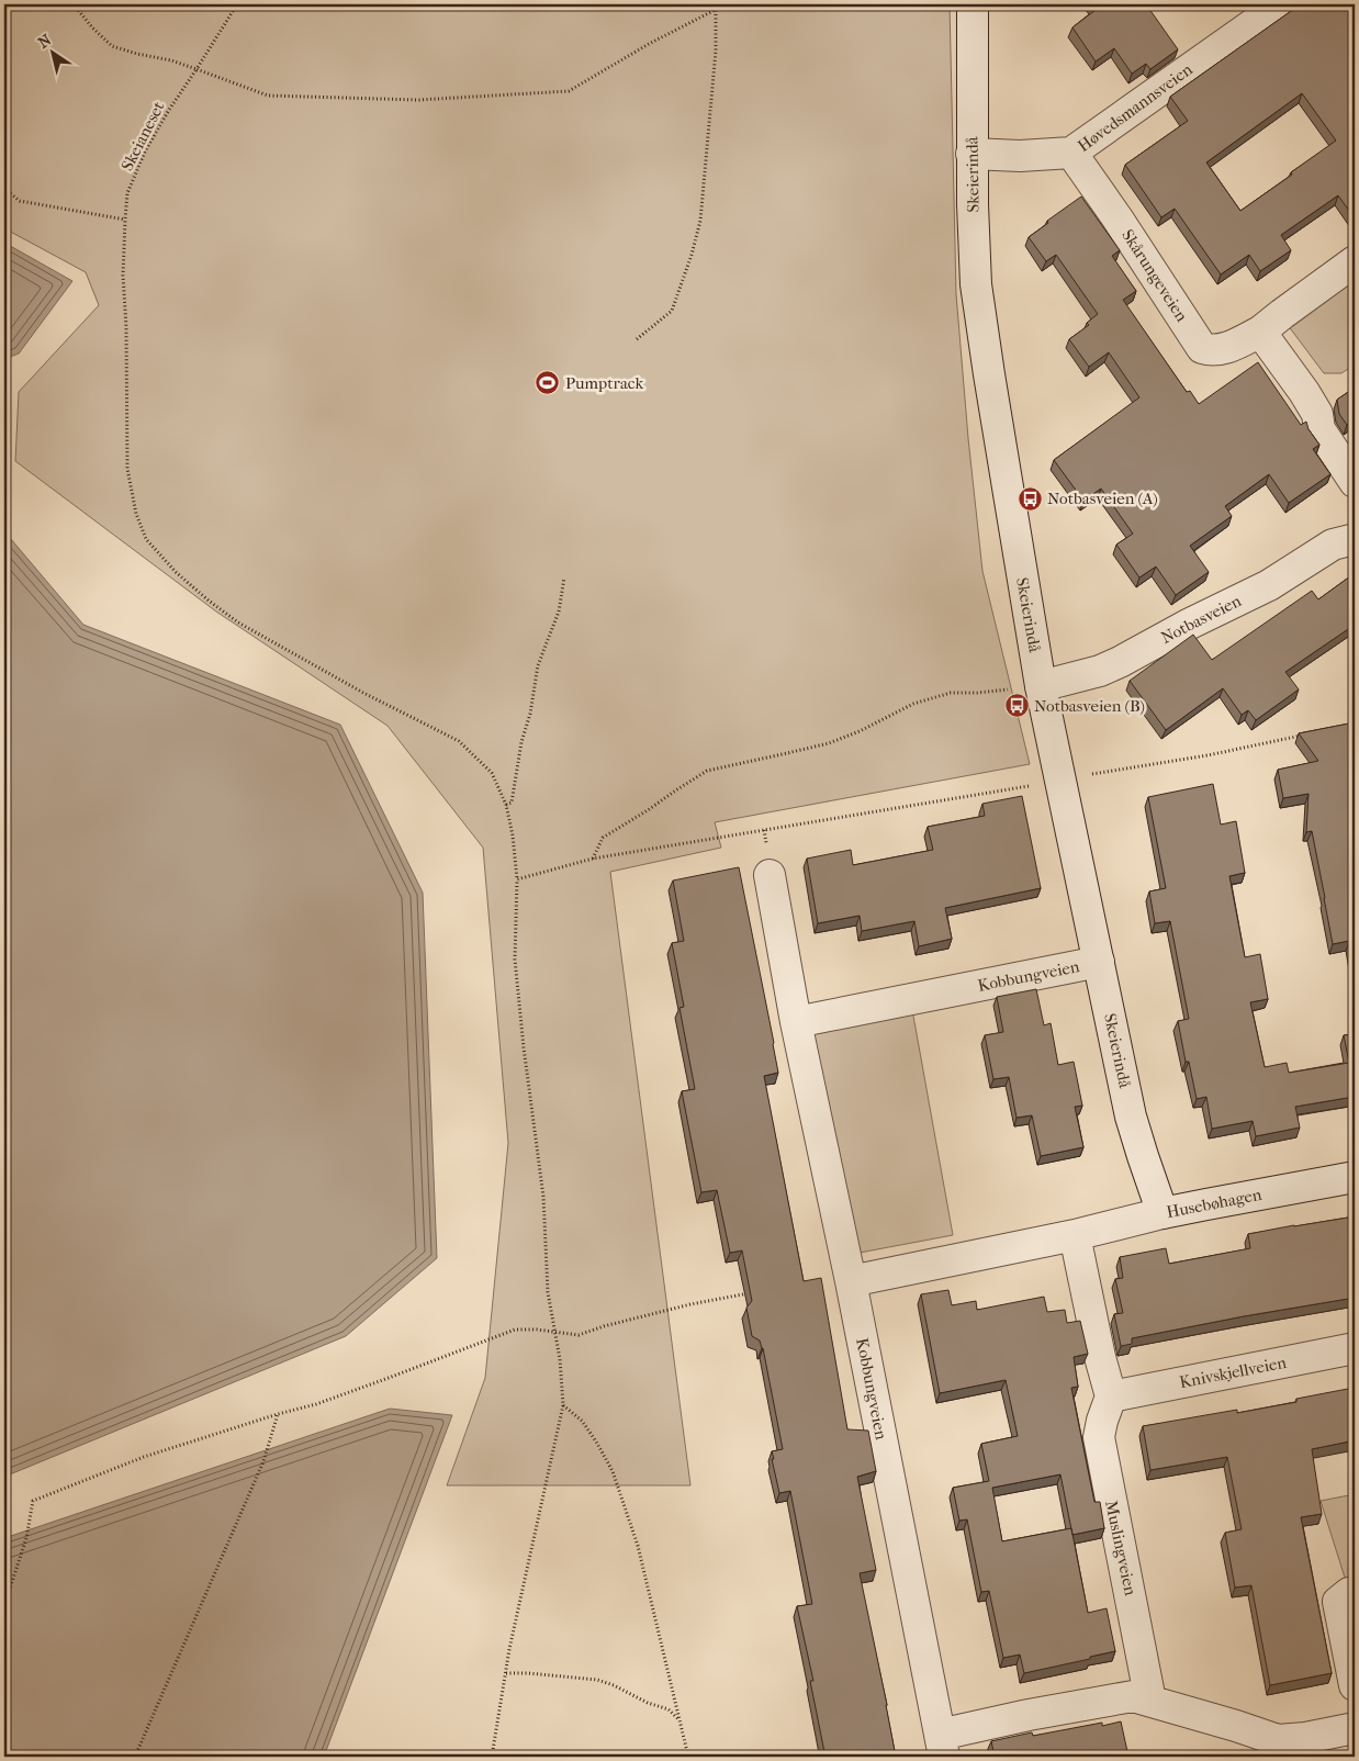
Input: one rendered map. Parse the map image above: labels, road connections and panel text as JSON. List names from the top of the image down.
{
  "streets": {
    "street": [
      "Høvedsmannsveien",
      "Skeierindå",
      "Skårungeveien",
      "Notbasveien",
      "Kobbungveien",
      "Husebøhagen",
      "Knivskjellveien",
      "Muslingveien"
    ],
    "path": ["Skeianeset"]
  },
  "crossings": [
    ["Høvedsmannsveien", "Skeierindå"],
    ["Høvedsmannsveien", "Skårungeveien"],
    ["Skeierindå", "Notbasveien"],
    ["Skeierindå", "Kobbungveien"],
    ["Skeierindå", "Husebøhagen"],
    ["Kobbungveien", "Husebøhagen"],
    ["Knivskjellveien", "Muslingveien"]
  ],
  "places": {
    "sports": ["Pumptrack"],
    "bus stop": ["Notbasveien (A)", "Notbasveien (B)"]
  },
  "north": "top left"
}
